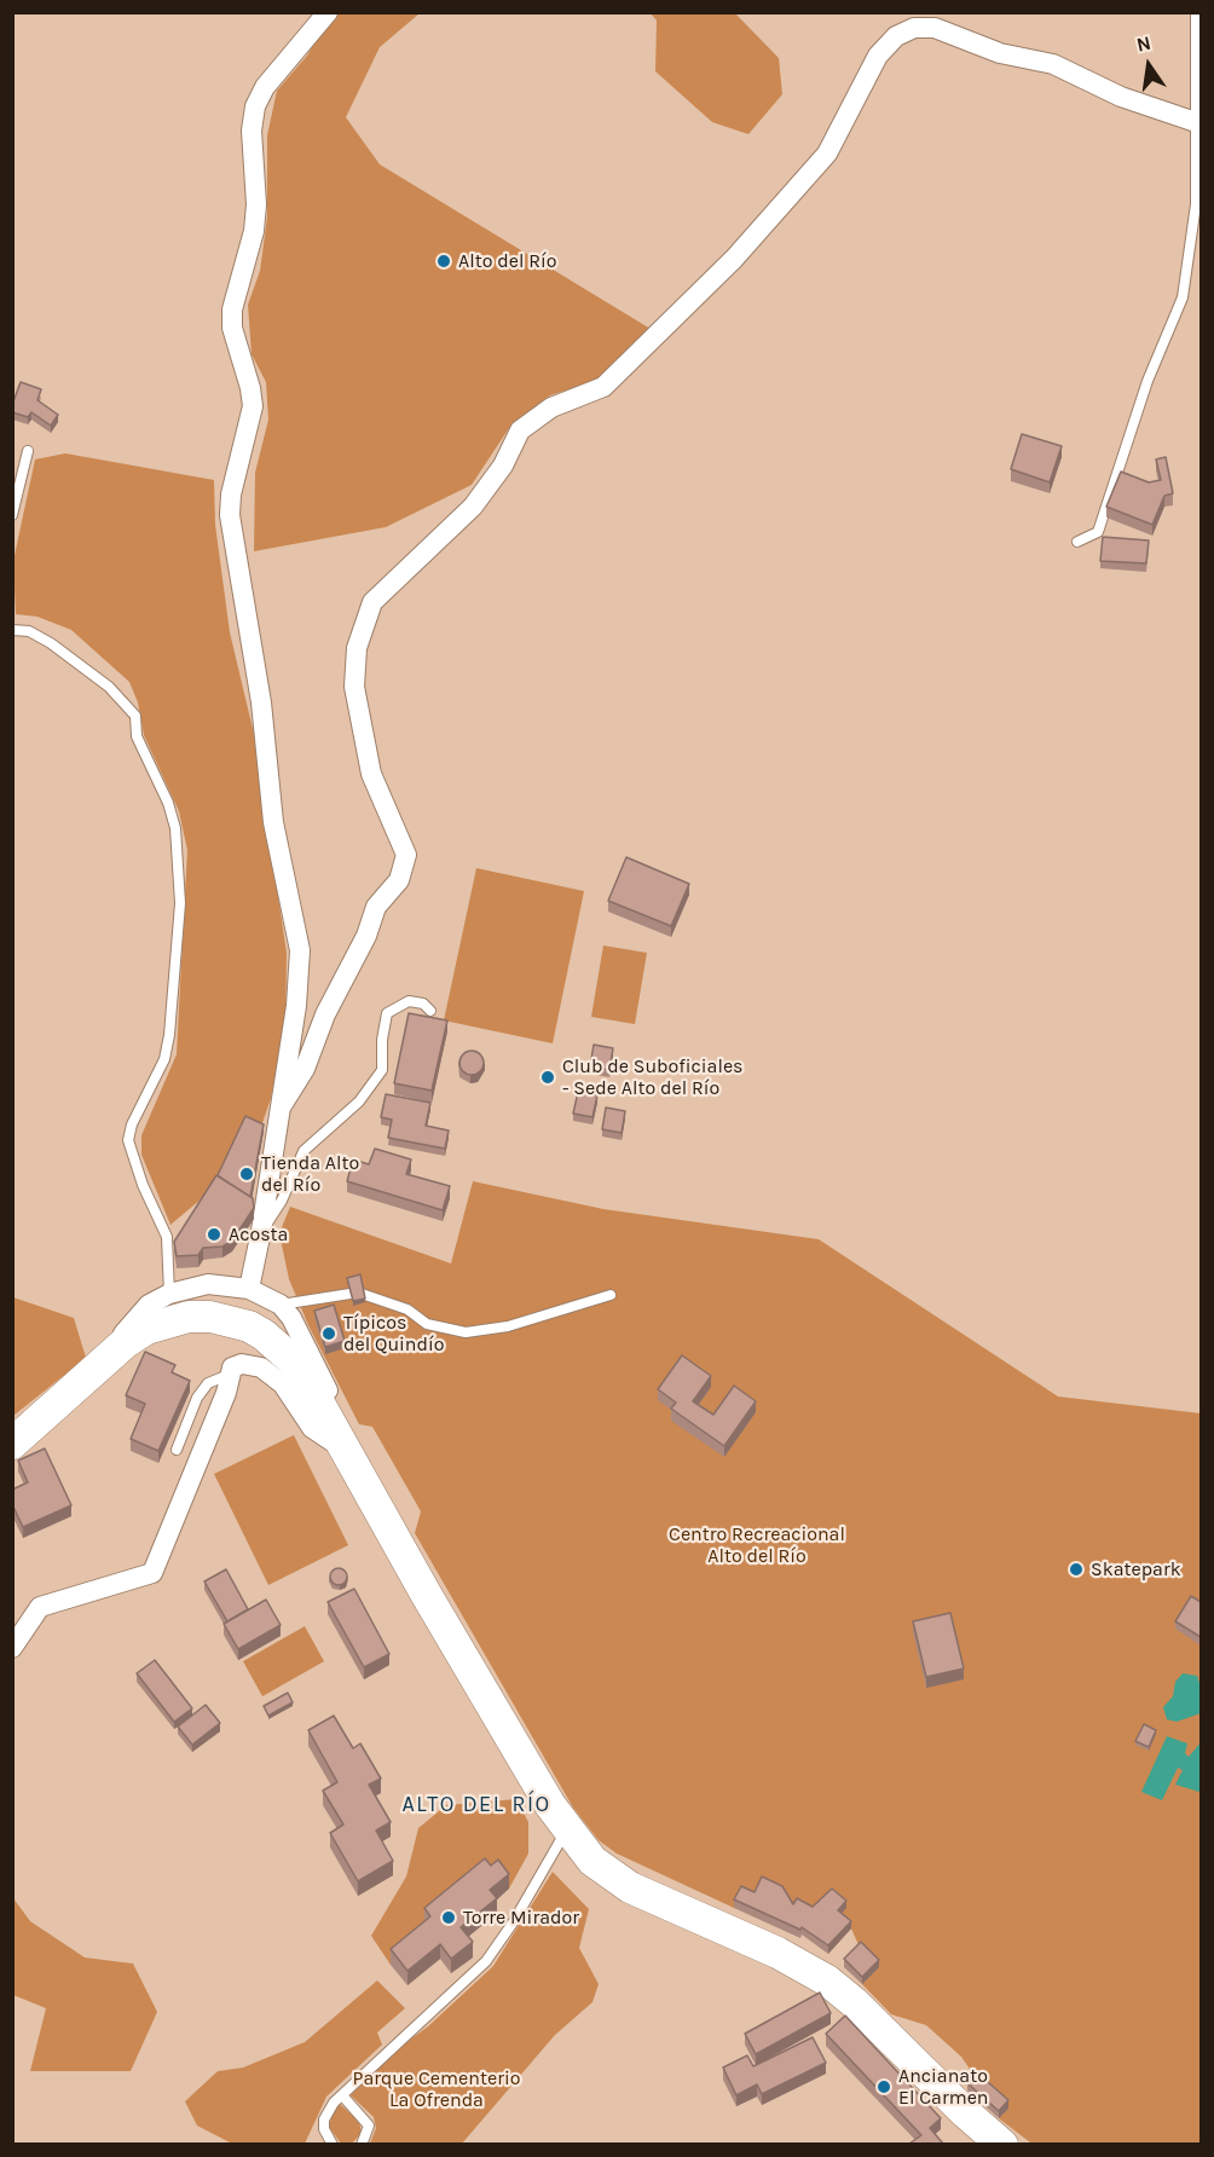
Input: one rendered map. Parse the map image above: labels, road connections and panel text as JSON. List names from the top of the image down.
{
  "districts": ["ALTO DEL RÍO"],
  "parks": ["Centro Recreacional Alto del Río", "Parque Cementerio La Ofrenda"],
  "places": [
    "Alto del Río",
    "Club de Suboficiales - Sede Alto del Río",
    "Tienda Alto del Río",
    "Acosta",
    "Típicos del Quindío",
    "Skatepark",
    "Torre Mirador",
    "Ancianato El Carmen"
  ],
  "north": "top"
}
